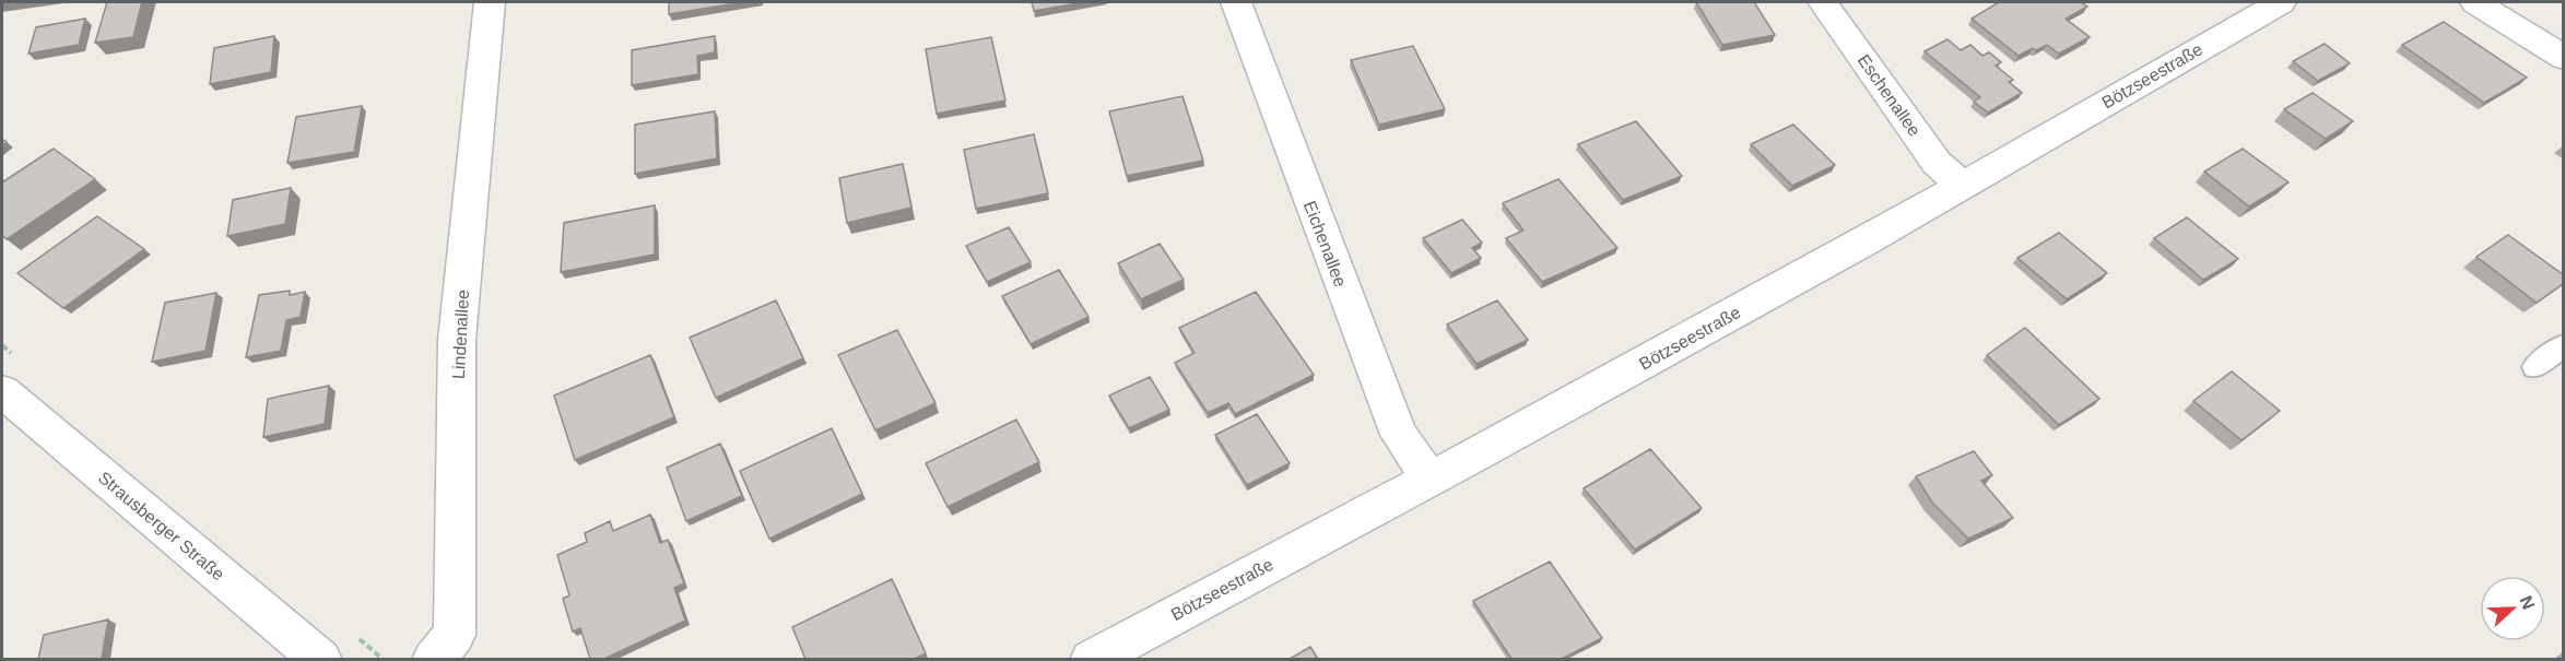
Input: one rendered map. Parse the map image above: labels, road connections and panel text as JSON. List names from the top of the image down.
{
  "streets": {
    "street": [
      "Bötzseestraße",
      "Eschenallee",
      "Eichenallee",
      "Lindenallee",
      "Strausberger Straße"
    ]
  },
  "crossings": [
    ["Bötzseestraße", "Eschenallee"],
    ["Bötzseestraße", "Eichenallee"]
  ],
  "north": "right"
}
